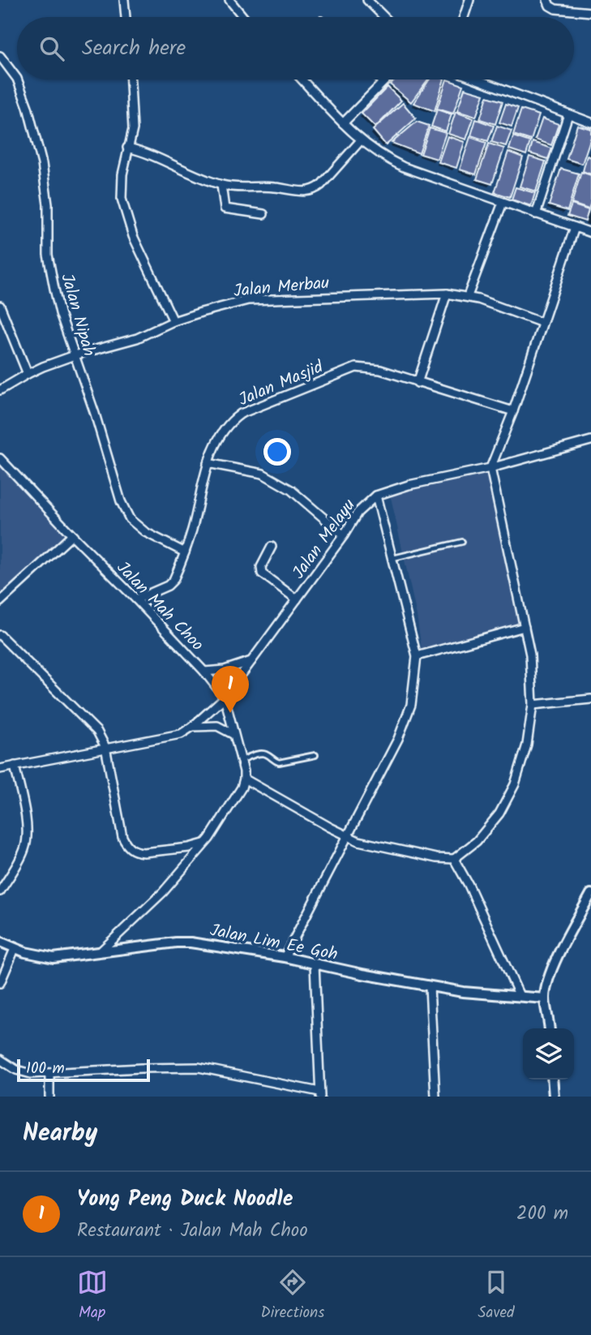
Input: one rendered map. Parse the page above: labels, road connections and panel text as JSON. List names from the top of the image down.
{
  "streets": {
    "street": [
      "Jalan Merbau",
      "Jalan Nipah",
      "Jalan Masjid",
      "Jalan Melayu",
      "Jalan Mah Choo",
      "Jalan Lim Ee Goh"
    ]
  },
  "crossings": [
    ["Jalan Merbau", "Jalan Nipah"],
    ["Jalan Nipah", "Jalan Masjid"],
    ["Jalan Masjid", "Jalan Mah Choo"],
    ["Jalan Melayu", "Jalan Mah Choo"]
  ],
  "scale_bar": "100 m",
  "page": {
    "search": "Search here",
    "pins": "1",
    "scale": "100 m",
    "heading": "Nearby",
    "list": [
      {
        "mark": "1",
        "name": "Yong Peng Duck Noodle",
        "note": "Restaurant · Jalan Mah Choo",
        "value": "200 m"
      }
    ],
    "nav": ["Map", "Directions", "Saved"]
  }
}
